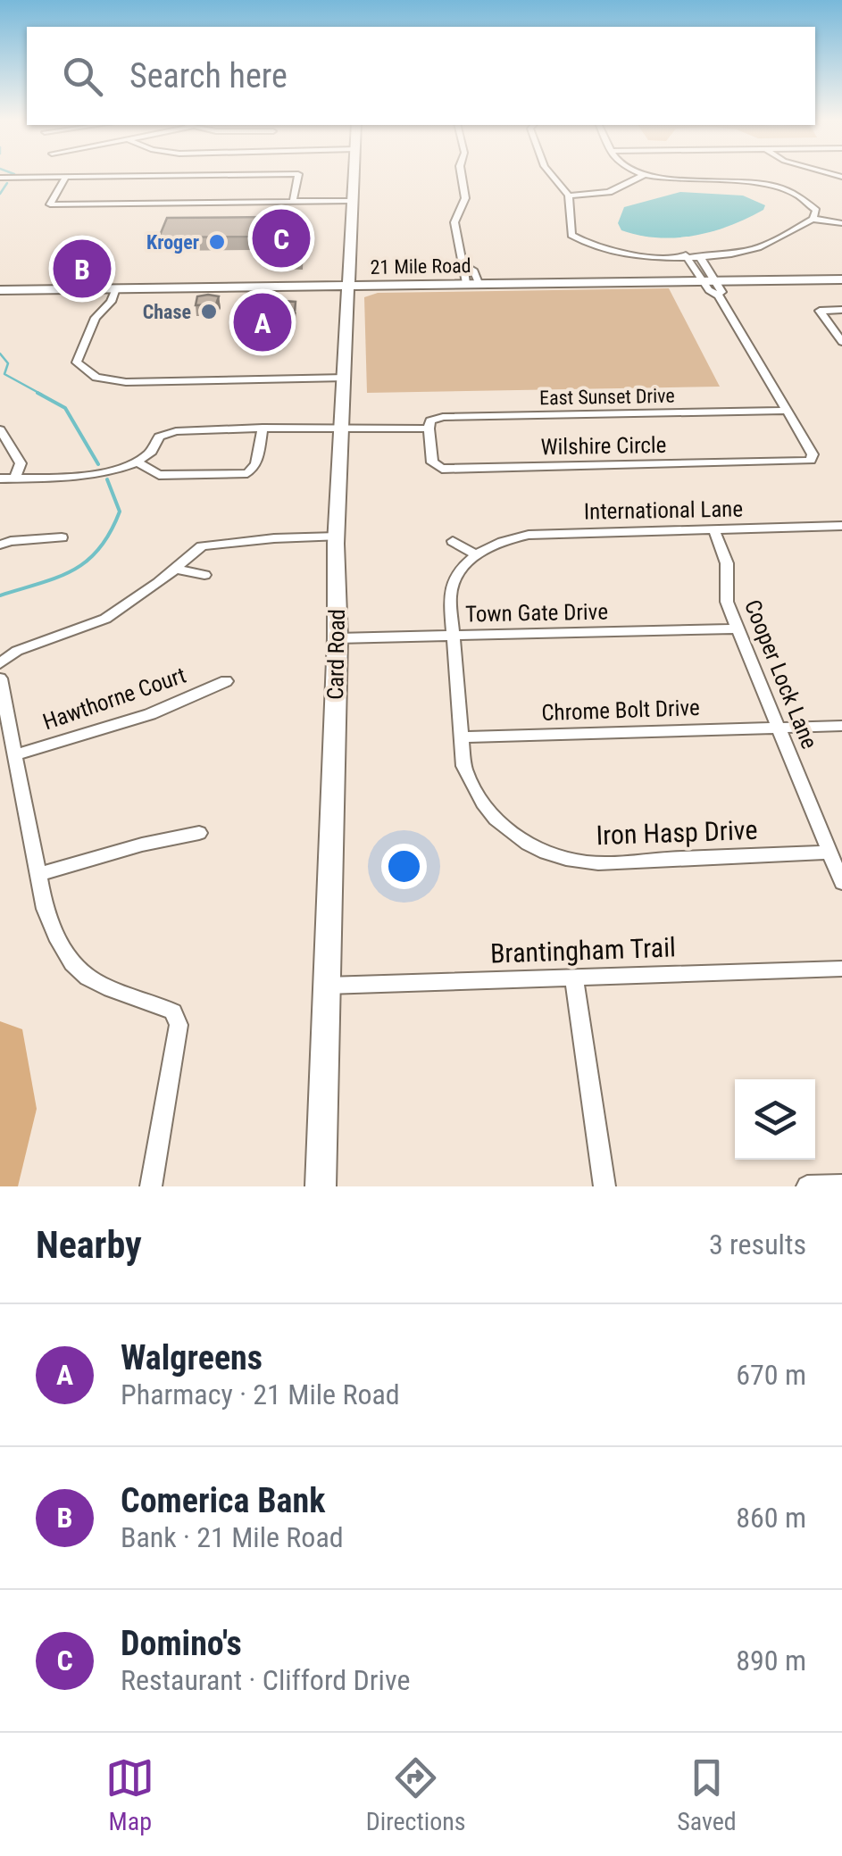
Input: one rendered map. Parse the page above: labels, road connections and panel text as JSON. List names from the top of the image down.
{
  "streets": {
    "street": [
      "21 Mile Road",
      "East Sunset Drive",
      "Wilshire Circle",
      "International Lane",
      "Town Gate Drive",
      "Card Road",
      "Cooper Lock Lane",
      "Hawthorne Court",
      "Chrome Bolt Drive",
      "Iron Hasp Drive",
      "Brantingham Trail"
    ]
  },
  "crossings": [
    ["21 Mile Road", "Card Road"],
    ["East Sunset Drive", "Wilshire Circle"],
    ["East Sunset Drive", "Card Road"],
    ["International Lane", "Cooper Lock Lane"],
    ["Town Gate Drive", "Card Road"],
    ["Town Gate Drive", "Cooper Lock Lane"],
    ["Card Road", "Brantingham Trail"],
    ["Cooper Lock Lane", "Chrome Bolt Drive"],
    ["Cooper Lock Lane", "Iron Hasp Drive"],
    ["Chrome Bolt Drive", "Iron Hasp Drive"]
  ],
  "places": ["Kroger", "Chase"],
  "page": {
    "search": "Search here",
    "pins": ["C", "B", "A"],
    "heading": ["Nearby", "3 results"],
    "list": [
      {
        "mark": "A",
        "name": "Walgreens",
        "note": "Pharmacy · 21 Mile Road",
        "value": "670 m"
      },
      {
        "mark": "B",
        "name": "Comerica Bank",
        "note": "Bank · 21 Mile Road",
        "value": "860 m"
      },
      {
        "mark": "C",
        "name": "Domino's",
        "note": "Restaurant · Clifford Drive",
        "value": "890 m"
      }
    ],
    "nav": ["Map", "Directions", "Saved"]
  }
}
